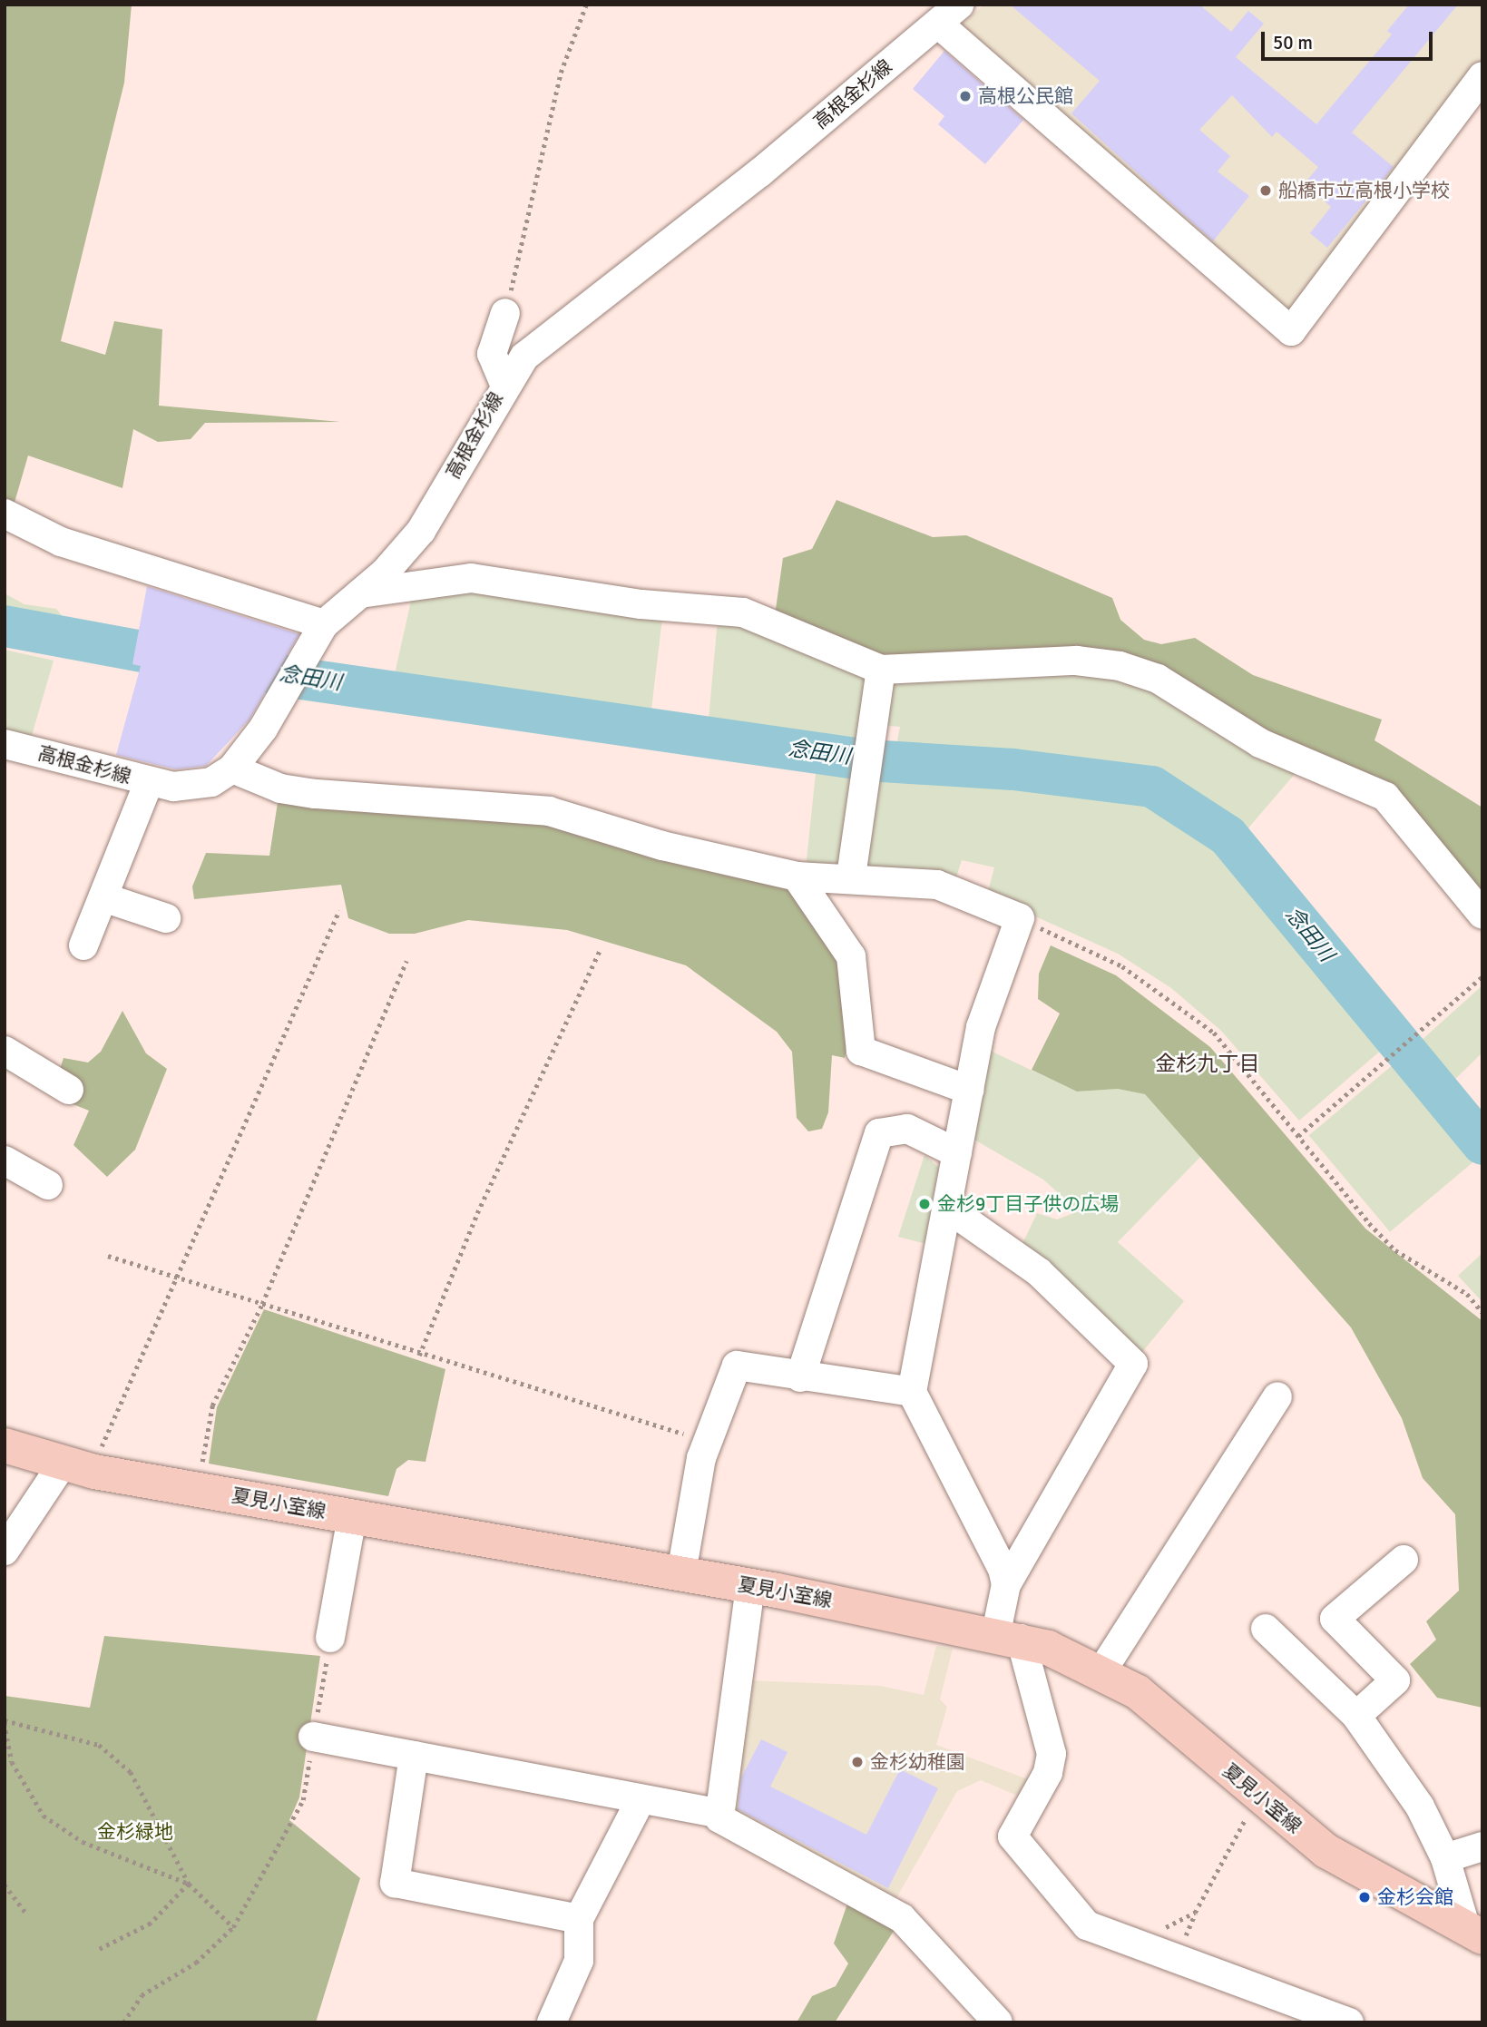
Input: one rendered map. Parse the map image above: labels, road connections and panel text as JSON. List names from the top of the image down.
{
  "streets": {
    "main road": ["夏見小室線"],
    "street": ["高根金杉線"]
  },
  "districts": ["金杉九丁目"],
  "water": ["念田川"],
  "parks": ["金杉緑地"],
  "places": [
    "高根公民館",
    "船橋市立高根小学校",
    "金杉9丁目子供の広場",
    "金杉幼稚園",
    "金杉会館"
  ],
  "scale_bar": "50 m"
}
